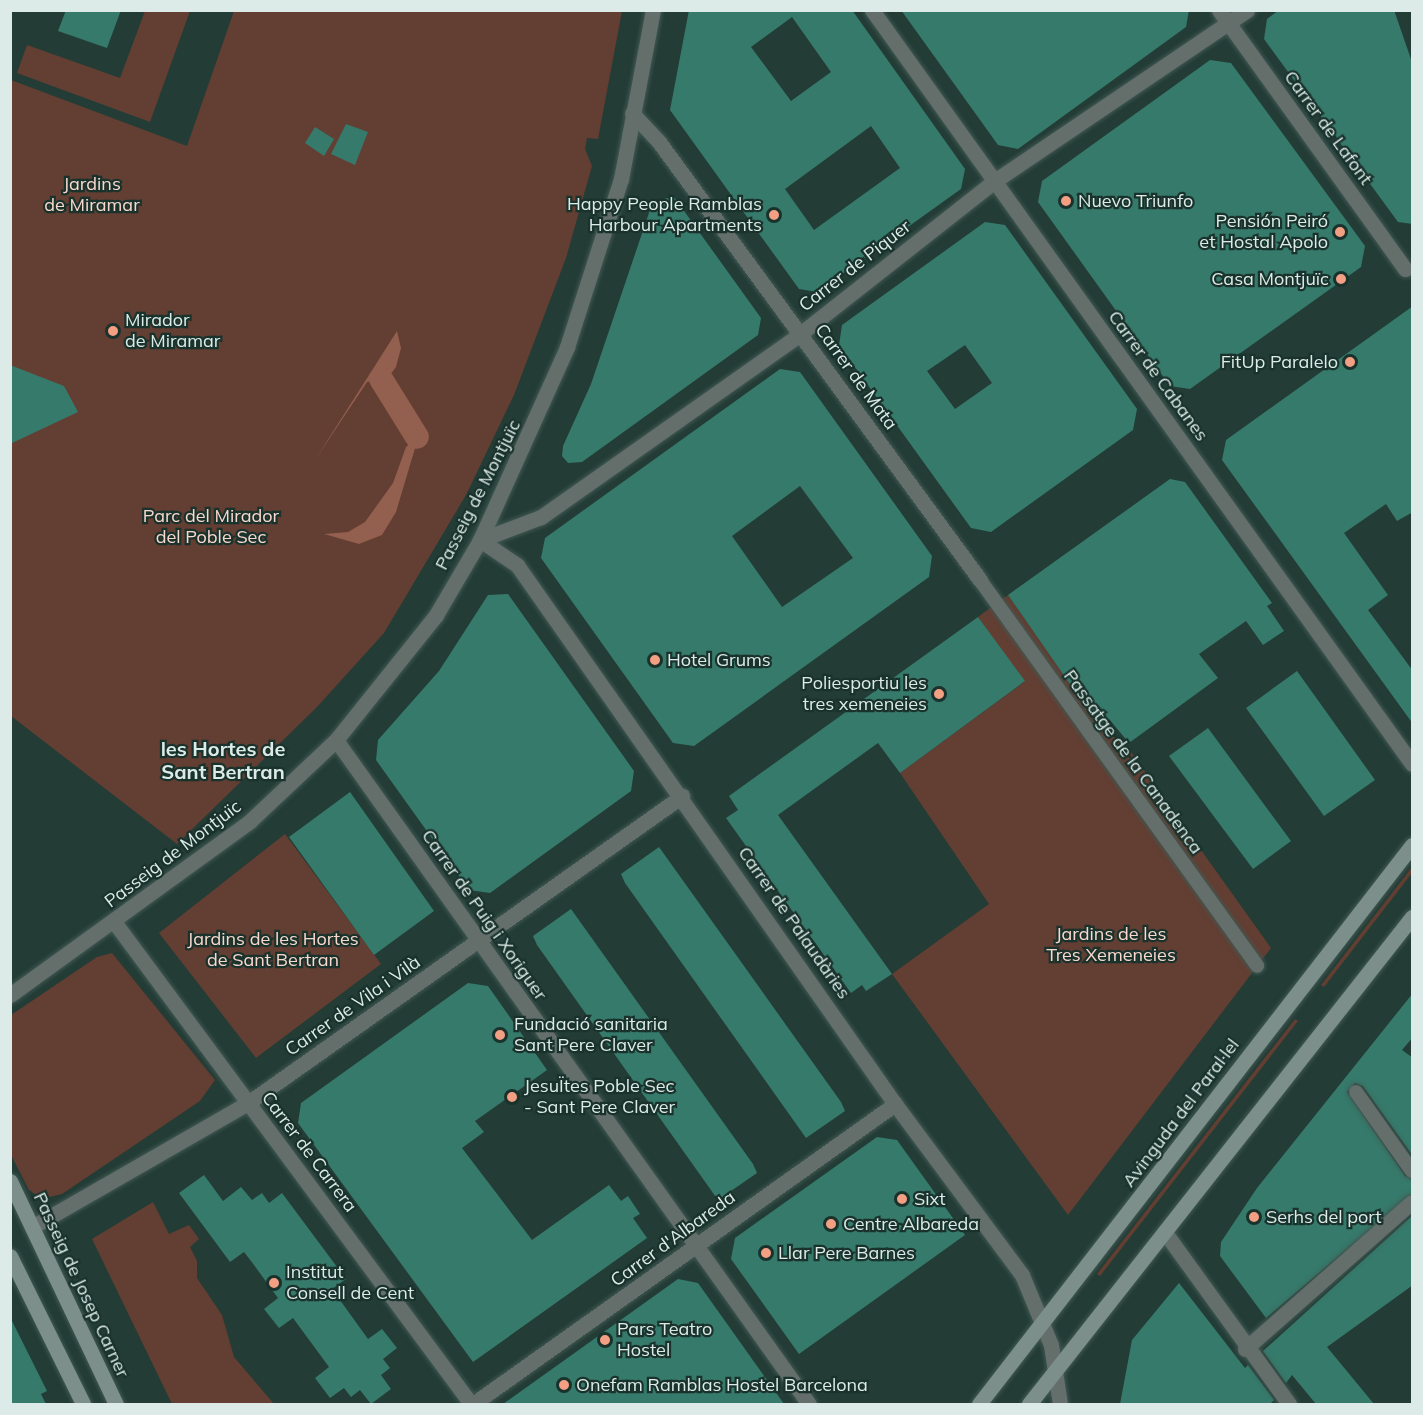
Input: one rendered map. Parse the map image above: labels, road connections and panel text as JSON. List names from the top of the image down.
{
  "streets": {
    "main road": ["Avinguda del Paral·lel", "Passeig de Josep Carner"],
    "street": [
      "Carrer de Lafont",
      "Carrer de Piquer",
      "Carrer de Cabanes",
      "Carrer de Mata",
      "Passeig de Montjuïc",
      "Passatge de la Canadenca",
      "Carrer de Puig i Xoriguer",
      "Carrer de Palaudàries",
      "Carrer de Vila i Vilà",
      "Carrer de Carrera",
      "Carrer d'Albareda"
    ]
  },
  "crossings": [
    ["Carrer de Lafont", "Carrer de Piquer"],
    ["Carrer de Piquer", "Carrer de Cabanes"],
    ["Carrer de Piquer", "Carrer de Mata"],
    ["Carrer de Piquer", "Passeig de Montjuïc"],
    ["Carrer de Piquer", "Carrer de Palaudàries"],
    ["Carrer de Mata", "Passeig de Montjuïc"],
    ["Carrer de Mata", "Passatge de la Canadenca"],
    ["Passeig de Montjuïc", "Carrer de Puig i Xoriguer"],
    ["Passeig de Montjuïc", "Carrer de Palaudàries"],
    ["Passeig de Montjuïc", "Carrer de Carrera"],
    ["Carrer de Puig i Xoriguer", "Carrer de Vila i Vilà"],
    ["Carrer de Puig i Xoriguer", "Carrer d'Albareda"],
    ["Carrer de Palaudàries", "Carrer de Vila i Vilà"],
    ["Carrer de Palaudàries", "Avinguda del Paral·lel"],
    ["Carrer de Palaudàries", "Carrer d'Albareda"],
    ["Carrer de Vila i Vilà", "Carrer de Carrera"],
    ["Carrer de Vila i Vilà", "Passeig de Josep Carner"],
    ["Carrer de Carrera", "Carrer d'Albareda"]
  ],
  "districts": ["les Hortes de Sant Bertran"],
  "parks": [
    "Jardins de Miramar",
    "Parc del Mirador del Poble Sec",
    "Jardins de les Tres Xemeneies",
    "Jardins de les Hortes de Sant Bertran"
  ],
  "places": [
    "Nuevo Triunfo",
    "Happy People Ramblas Harbour Apartments",
    "Pensión Peiró et Hostal Apolo",
    "Casa Montjuïc",
    "Mirador de Miramar",
    "FitUp Paralelo",
    "Hotel Grums",
    "Poliesportiu les tres xemeneies",
    "Fundació sanitaria Sant Pere Claver",
    "JesuÏtes Poble Sec - Sant Pere Claver",
    "Sixt",
    "Serhs del port",
    "Centre Albareda",
    "Llar Pere Barnes",
    "Institut Consell de Cent",
    "Pars Teatro Hostel",
    "Onefam Ramblas Hostel Barcelona"
  ]
}
